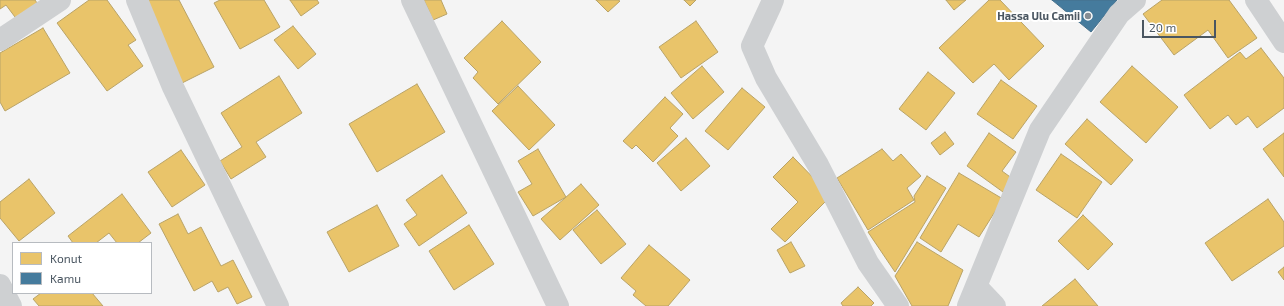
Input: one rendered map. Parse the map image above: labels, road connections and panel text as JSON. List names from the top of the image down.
{
  "places": ["Hassa Ulu Camii"],
  "legend": ["Konut", "Kamu"],
  "scale_bar": "20 m"
}
